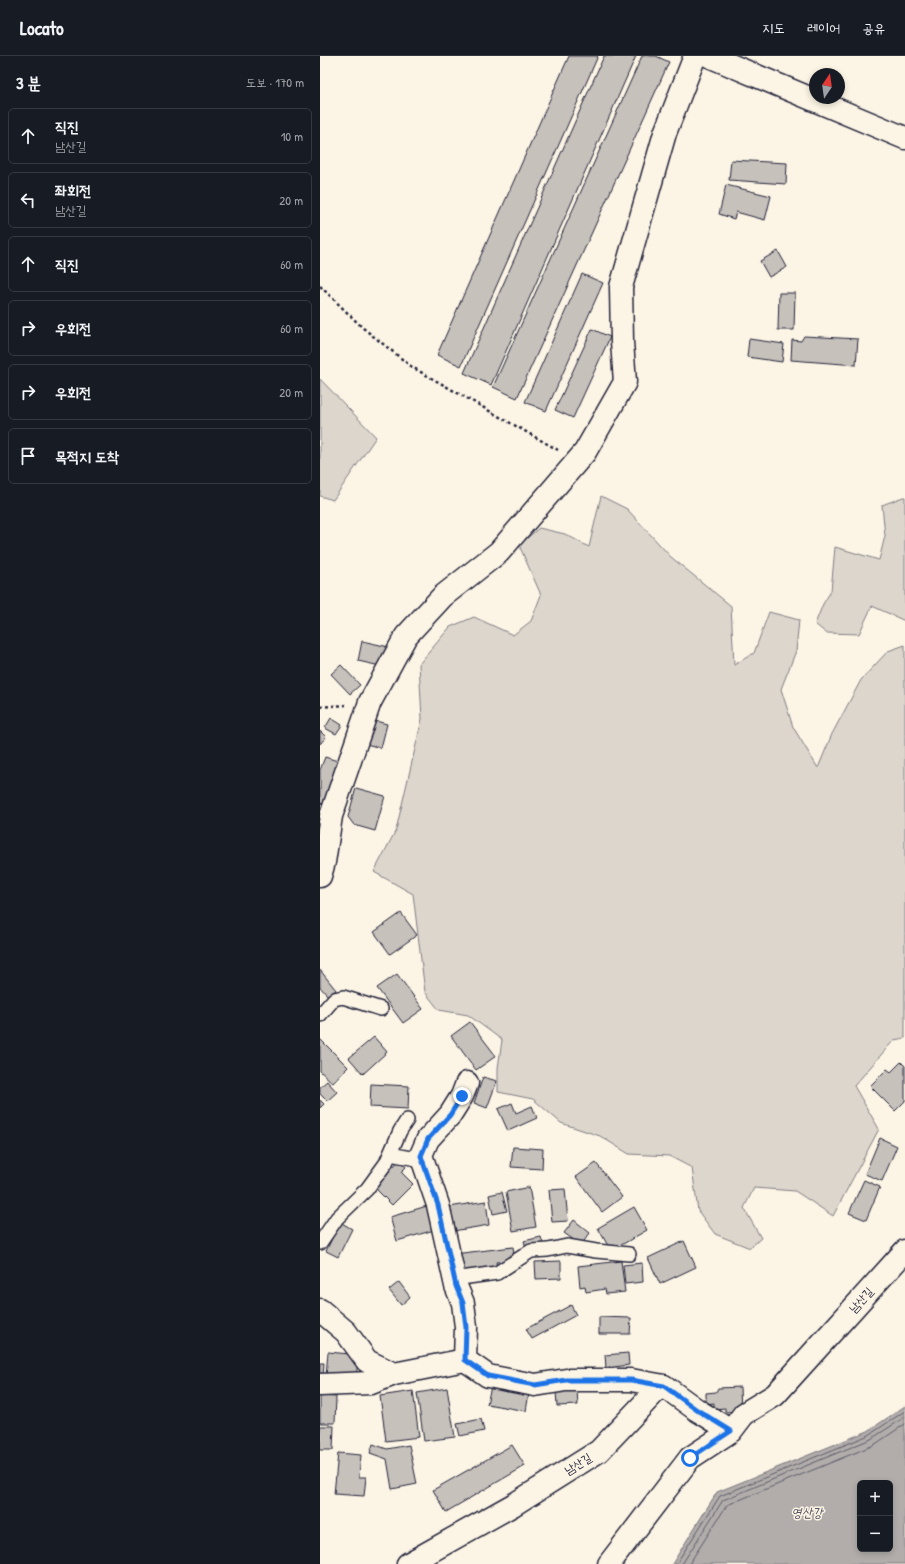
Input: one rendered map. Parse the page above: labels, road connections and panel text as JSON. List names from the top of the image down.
{
  "streets": {
    "street": ["남산길"]
  },
  "water": ["영산강"],
  "north": "top",
  "page": {
    "header": "Locato",
    "nav": ["지도", "레이어", "공유"],
    "heading": ["3 분", "도보 · 170 m"],
    "list": [
      ["직진", "남산길", "10 m"],
      ["좌회전", "남산길", "20 m"],
      ["직진", "60 m"],
      ["우회전", "60 m"],
      ["우회전", "20 m"],
      "목적지 도착"
    ],
    "map_buttons": ["+", "−"]
  }
}
